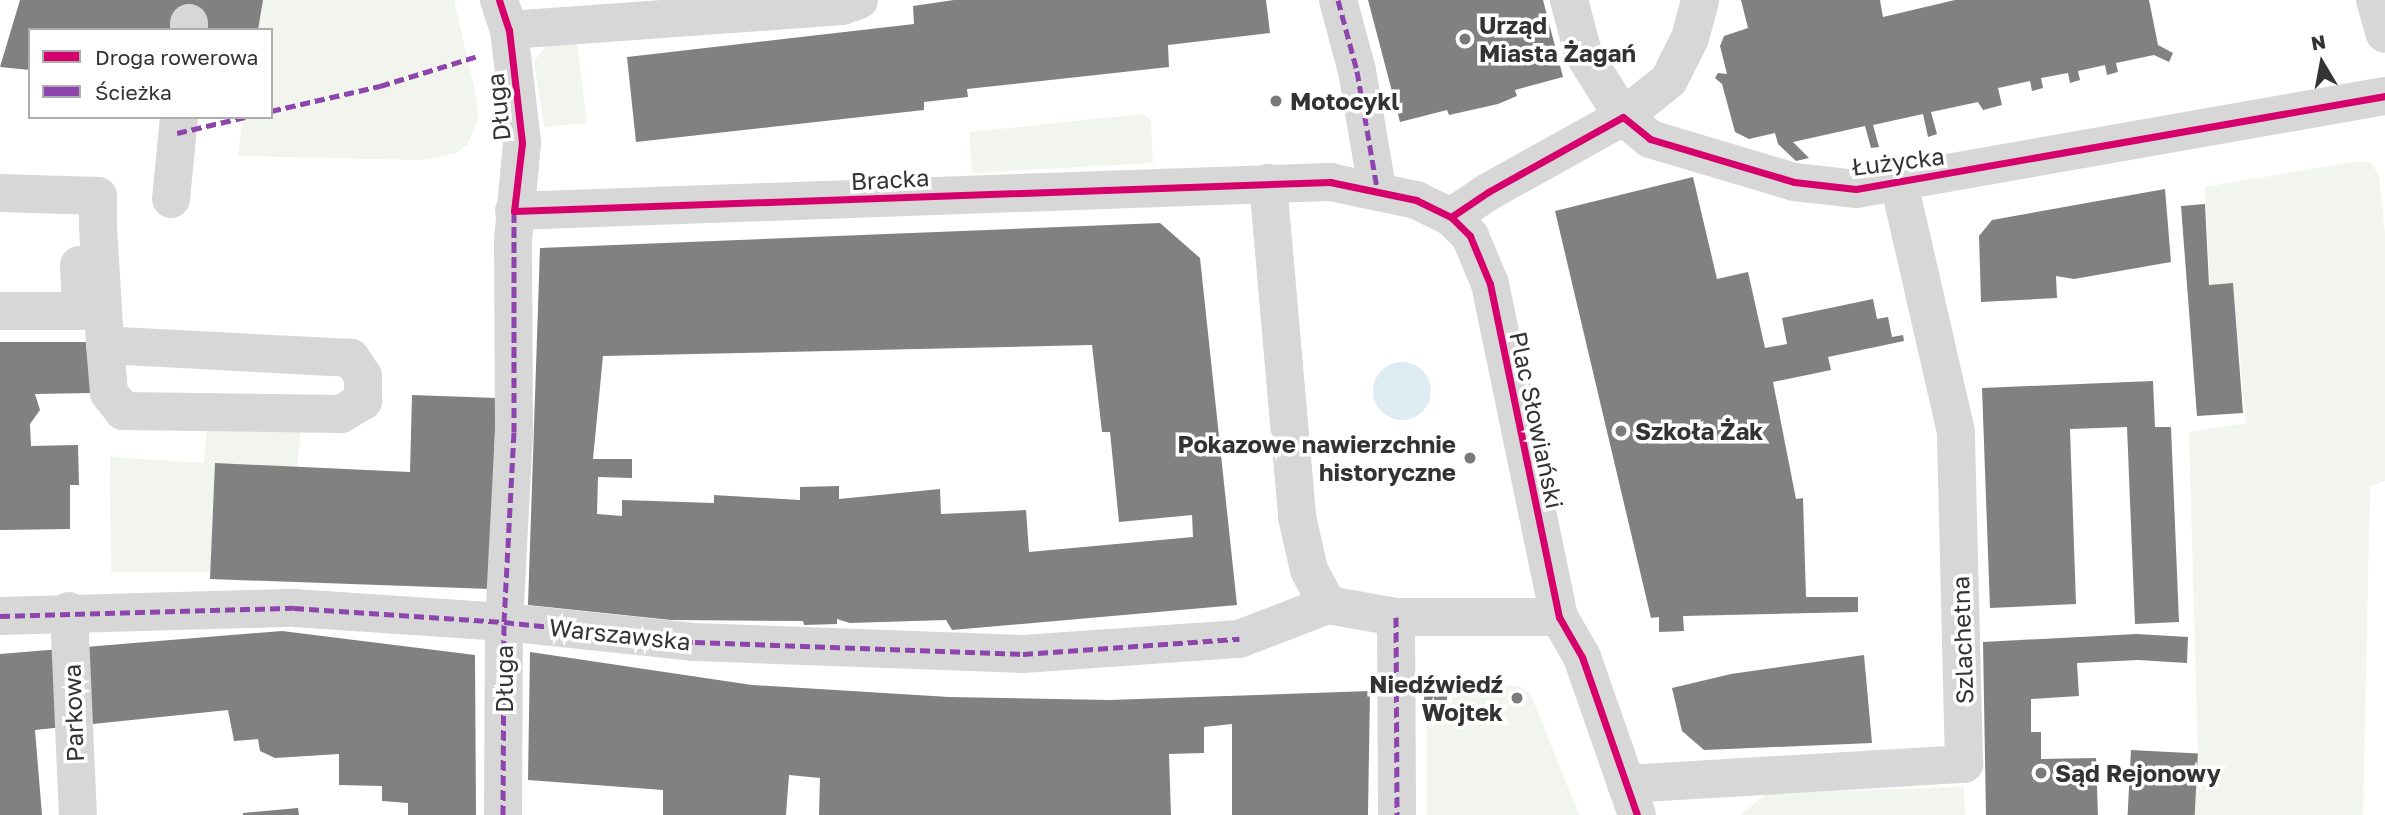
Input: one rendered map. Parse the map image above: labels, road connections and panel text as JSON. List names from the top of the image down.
{
  "streets": {
    "street": [
      "Długa",
      "Łużycka",
      "Bracka",
      "Plac Słowiański",
      "Warszawska",
      "Szlachetna",
      "Parkowa"
    ]
  },
  "crossings": [
    ["Długa", "Bracka"],
    ["Długa", "Warszawska"],
    ["Łużycka", "Szlachetna"],
    ["Bracka", "Plac Słowiański"],
    ["Plac Słowiański", "Szlachetna"],
    ["Warszawska", "Parkowa"]
  ],
  "places": [
    "Urząd Miasta Żagań",
    "Motocykl",
    "Szkoła Żak",
    "Pokazowe nawierzchnie historyczne",
    "Niedźwiedź Wojtek",
    "Sąd Rejonowy"
  ],
  "legend": ["Droga rowerowa", "Ścieżka"],
  "north": "top"
}
